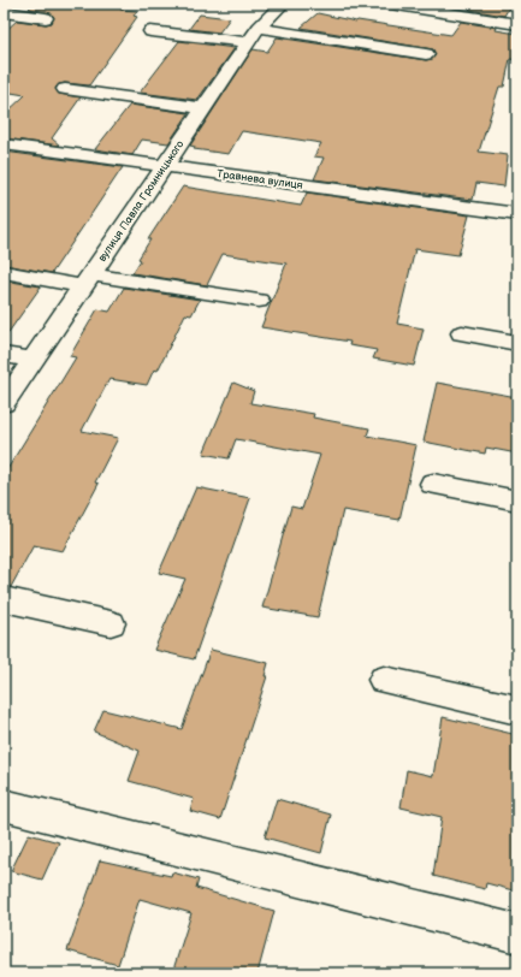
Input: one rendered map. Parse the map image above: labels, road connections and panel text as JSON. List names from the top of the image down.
{
  "streets": {
    "street": ["Травнева вулиця", "вулиця Павла Громницького"]
  },
  "crossings": [
    ["Травнева вулиця", "вулиця Павла Громницького"]
  ]
}
